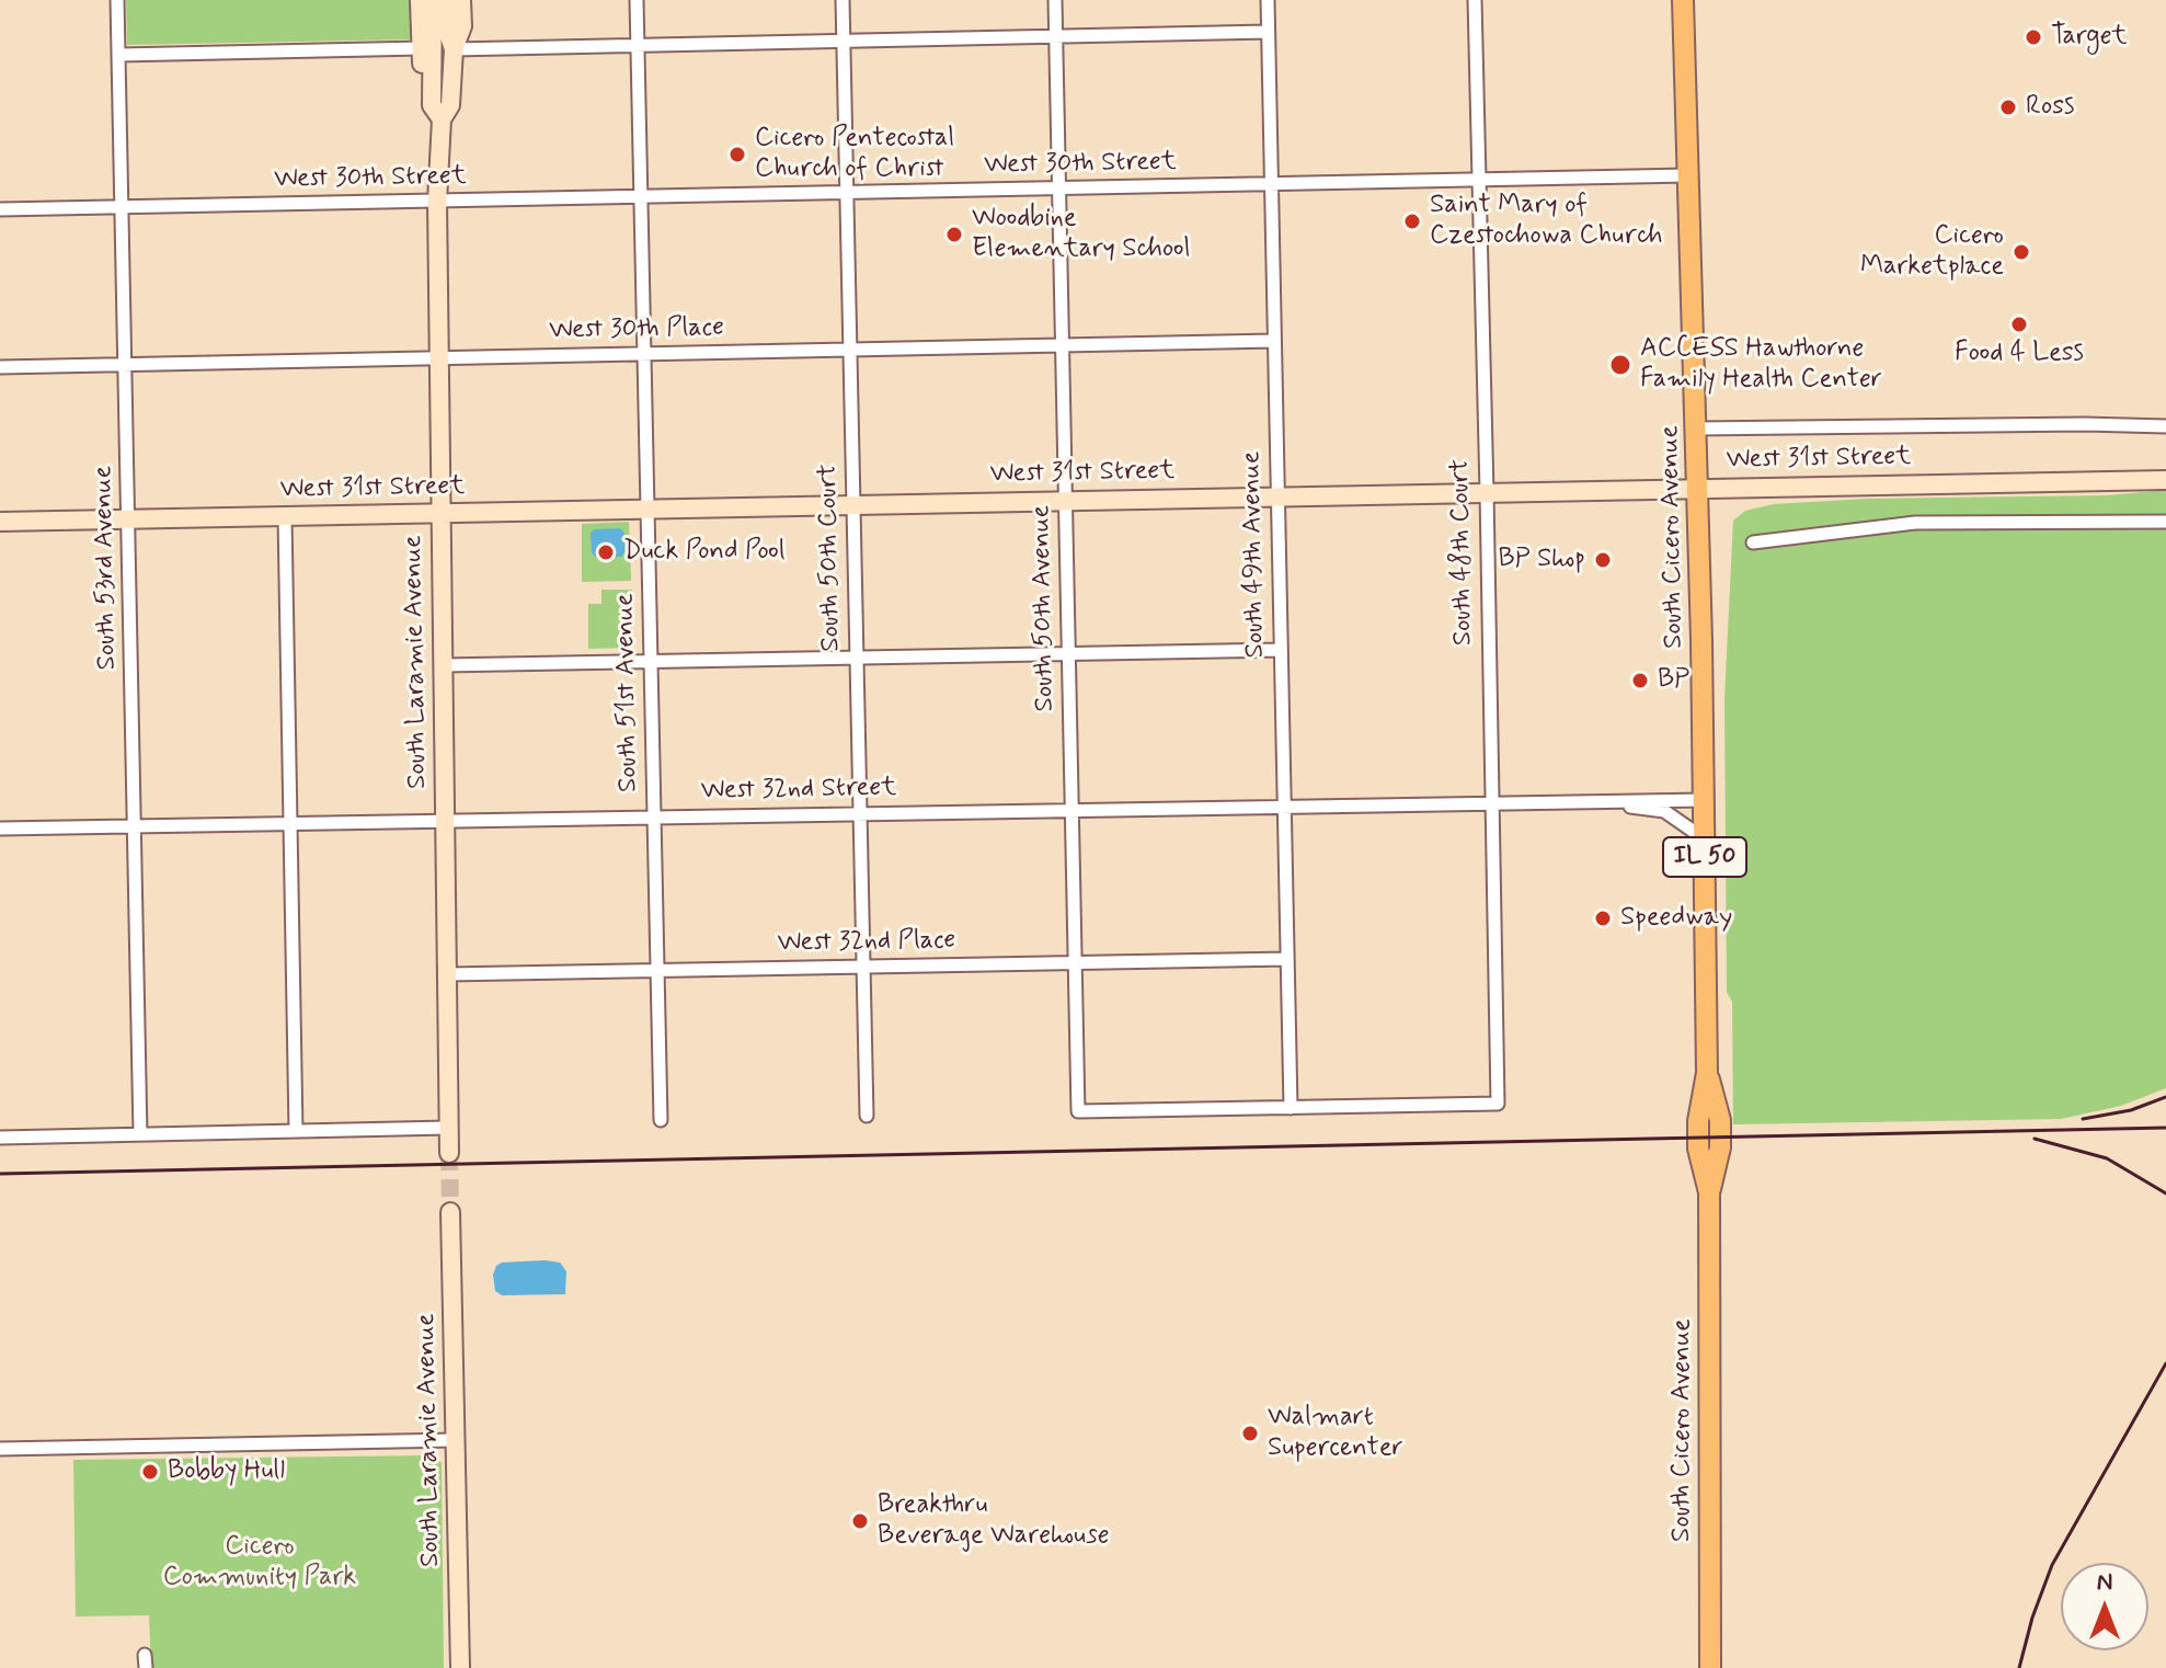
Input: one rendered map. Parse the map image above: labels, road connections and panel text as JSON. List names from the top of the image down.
{
  "streets": {
    "main road": [
      "West 31st Street",
      "South Cicero Avenue",
      "South Laramie Avenue",
      "IL 50"
    ],
    "street": [
      "West 30th Street",
      "West 30th Place",
      "South 48th Court",
      "South 49th Avenue",
      "South 50th Court",
      "South 53rd Avenue",
      "South 50th Avenue",
      "South 51st Avenue",
      "West 32nd Street",
      "West 32nd Place"
    ]
  },
  "crossings": [
    ["West 30th Street", "South Cicero Avenue"],
    ["West 30th Street", "South 48th Court"],
    ["West 30th Street", "South 49th Avenue"],
    ["West 30th Street", "South 50th Court"],
    ["West 30th Street", "South 53rd Avenue"],
    ["West 30th Street", "South 50th Avenue"],
    ["West 30th Street", "South Laramie Avenue"],
    ["West 30th Street", "South 51st Avenue"],
    ["West 30th Place", "South 49th Avenue"],
    ["West 30th Place", "South 50th Court"],
    ["West 30th Place", "South 53rd Avenue"],
    ["West 30th Place", "South 50th Avenue"],
    ["West 30th Place", "South Laramie Avenue"],
    ["West 30th Place", "South 51st Avenue"],
    ["West 31st Street", "South Cicero Avenue"],
    ["West 31st Street", "South 48th Court"],
    ["West 31st Street", "South 49th Avenue"],
    ["West 31st Street", "South 50th Court"],
    ["West 31st Street", "South 53rd Avenue"],
    ["West 31st Street", "South 50th Avenue"],
    ["West 31st Street", "South Laramie Avenue"],
    ["West 31st Street", "South 51st Avenue"],
    ["South Cicero Avenue", "West 32nd Street"],
    ["South 48th Court", "South 49th Avenue"],
    ["South 48th Court", "South 50th Avenue"],
    ["South 48th Court", "West 32nd Street"],
    ["South 49th Avenue", "South 50th Avenue"],
    ["South 49th Avenue", "West 32nd Street"],
    ["South 49th Avenue", "West 32nd Place"],
    ["South 50th Court", "West 32nd Street"],
    ["South 50th Court", "West 32nd Place"],
    ["South 53rd Avenue", "West 32nd Street"],
    ["South 50th Avenue", "West 32nd Street"],
    ["South 50th Avenue", "West 32nd Place"],
    ["South Laramie Avenue", "West 32nd Street"],
    ["South Laramie Avenue", "West 32nd Place"],
    ["South 51st Avenue", "West 32nd Street"],
    ["South 51st Avenue", "West 32nd Place"]
  ],
  "parks": ["Cicero Community Park"],
  "places": [
    "Target",
    "Ross",
    "Cicero Pentecostal Church of Christ",
    "Saint Mary of Czestochowa Church",
    "Woodbine Elementary School",
    "Cicero Marketplace",
    "Food 4 Less",
    "ACCESS Hawthorne Family Health Center",
    "Duck Pond Pool",
    "BP Shop",
    "BP",
    "Speedway",
    "Walmart Supercenter",
    "Bobby Hull",
    "Breakthru Beverage Warehouse"
  ],
  "north": "top"
}
